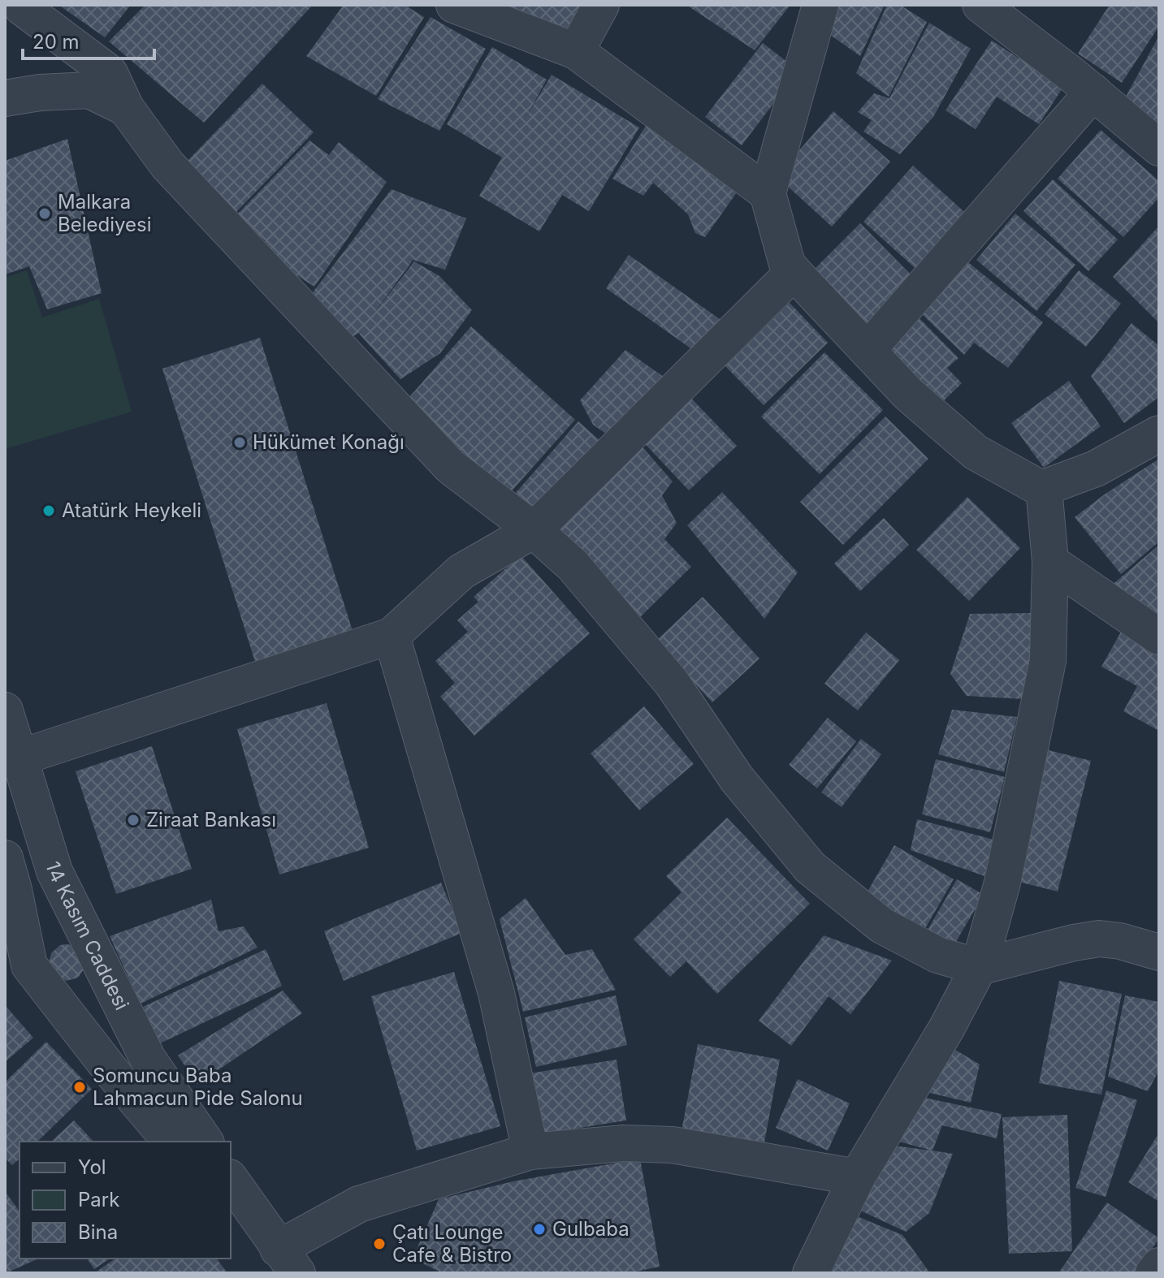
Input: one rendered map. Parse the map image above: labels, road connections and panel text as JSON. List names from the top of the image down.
{
  "streets": {
    "street": ["14 Kasım Caddesi"]
  },
  "places": [
    "Malkara Belediyesi",
    "Hükümet Konağı",
    "Atatürk Heykeli",
    "Ziraat Bankası",
    "Somuncu Baba Lahmacun Pide Salonu",
    "Gulbaba",
    "Çatı Lounge Cafe & Bistro"
  ],
  "legend": ["Yol", "Park", "Bina"],
  "scale_bar": "20 m"
}
